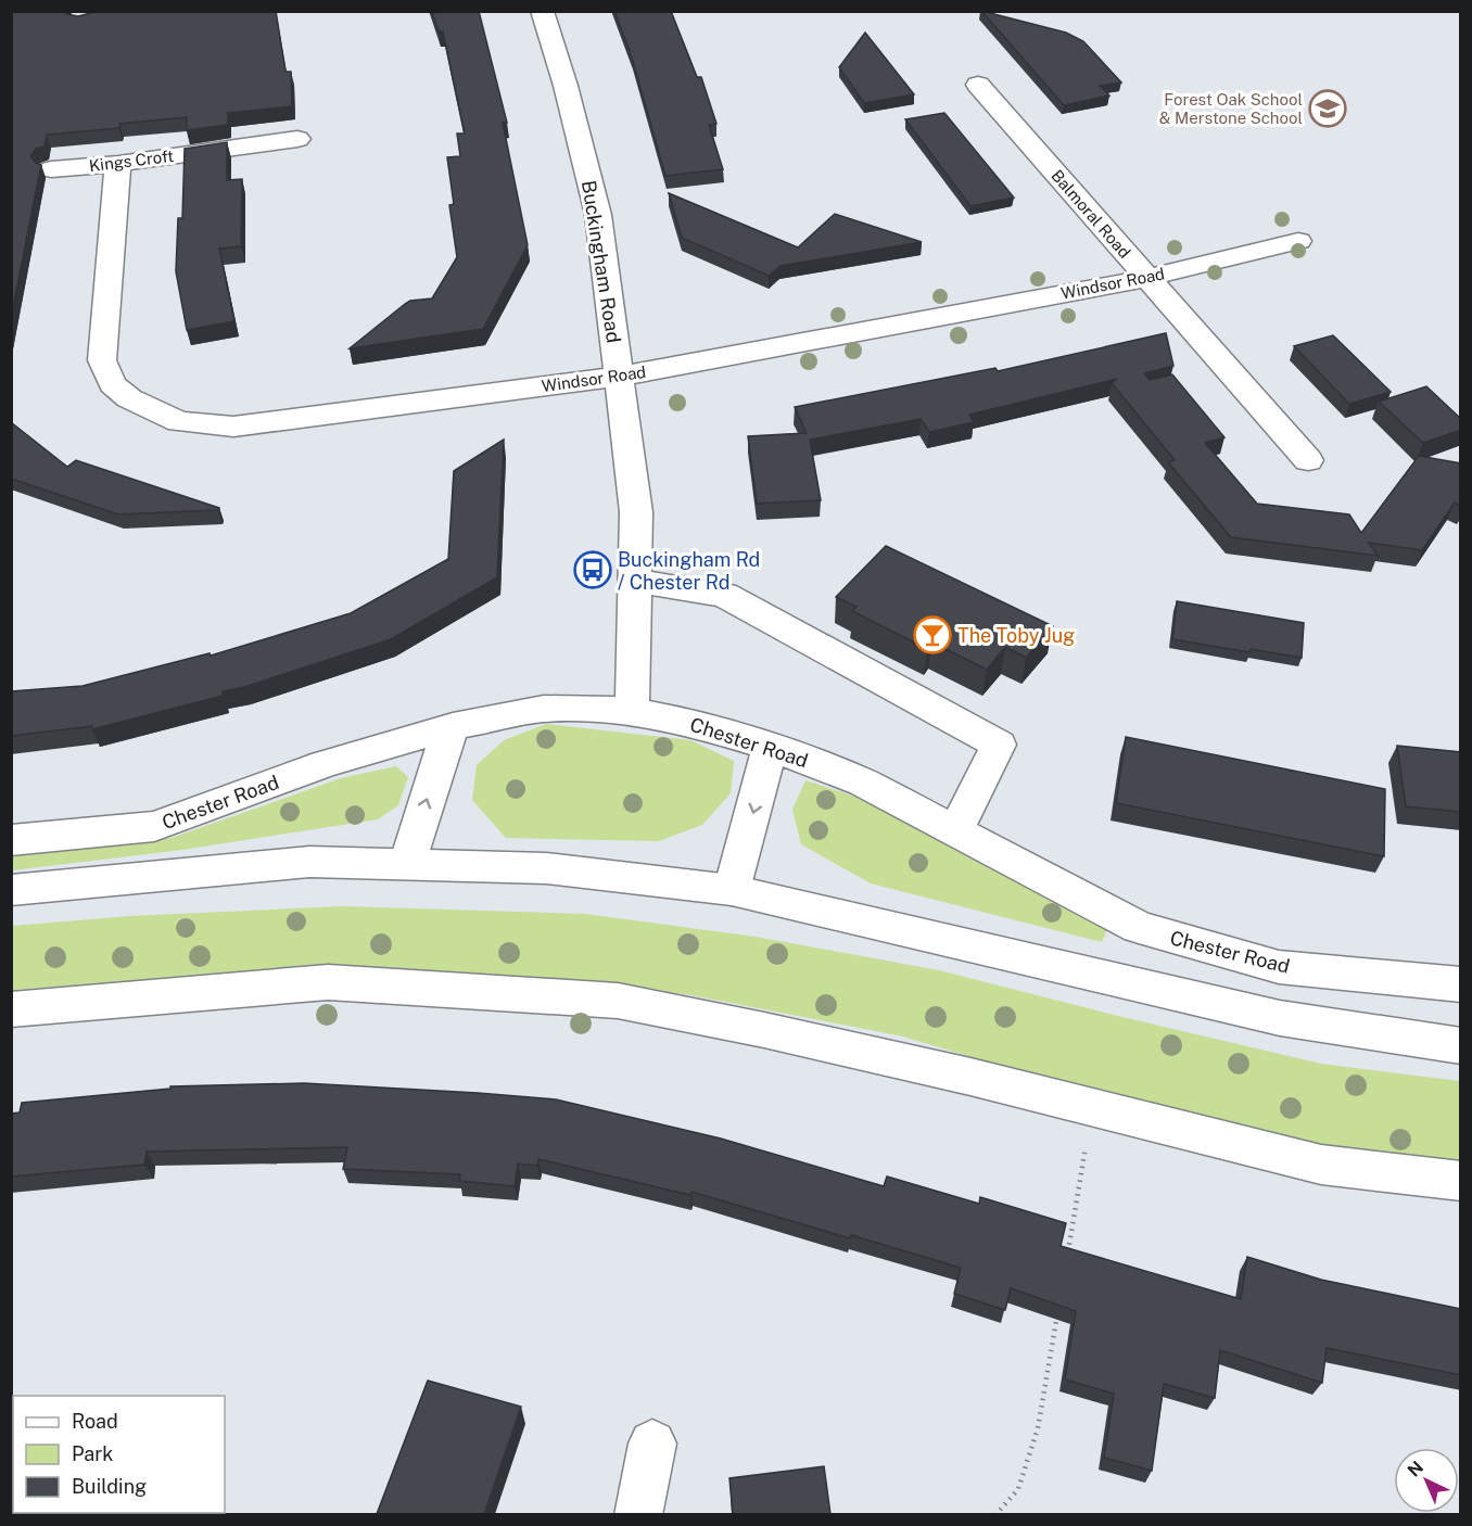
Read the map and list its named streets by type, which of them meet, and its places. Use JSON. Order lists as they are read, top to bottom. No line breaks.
{"streets":{"street":["Kings Croft","Balmoral Road","Buckingham Road","Windsor Road","Chester Road"]},"crossings":[["Kings Croft","Windsor Road"],["Balmoral Road","Windsor Road"],["Buckingham Road","Windsor Road"],["Buckingham Road","Chester Road"]],"places":{"school or university":["Forest Oak School & Merstone School"],"bus stop":["Buckingham Rd / Chester Rd"],"bar":["The Toby Jug"]},"legend":["Road","Park","Building"],"north":"top left"}
